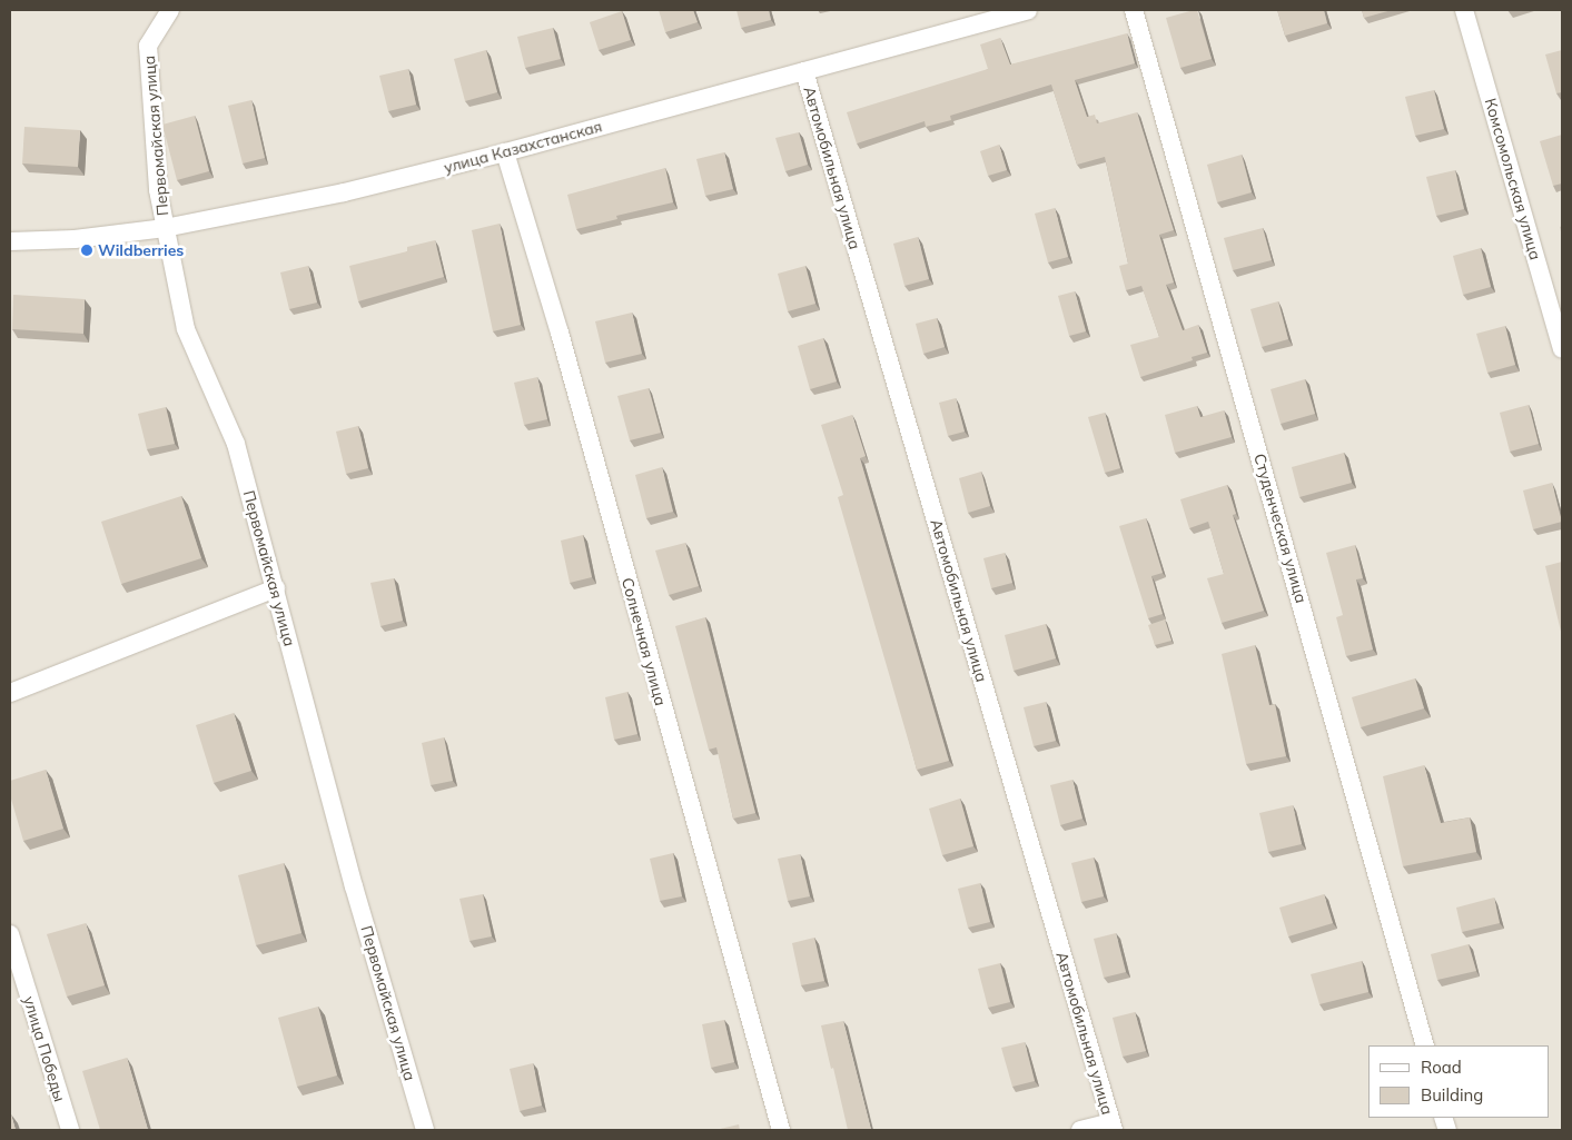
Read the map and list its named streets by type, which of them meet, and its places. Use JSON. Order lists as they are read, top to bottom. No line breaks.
{"streets":{"street":["Первомайская улица","улица Казахстанская","Автомобильная улица","Комсомольская улица","Студенческая улица","Солнечная улица","улица Победы"]},"crossings":[["Первомайская улица","улица Казахстанская"],["улица Казахстанская","Автомобильная улица"],["улица Казахстанская","Солнечная улица"]],"places":["Wildberries"],"legend":["Road","Building"]}
